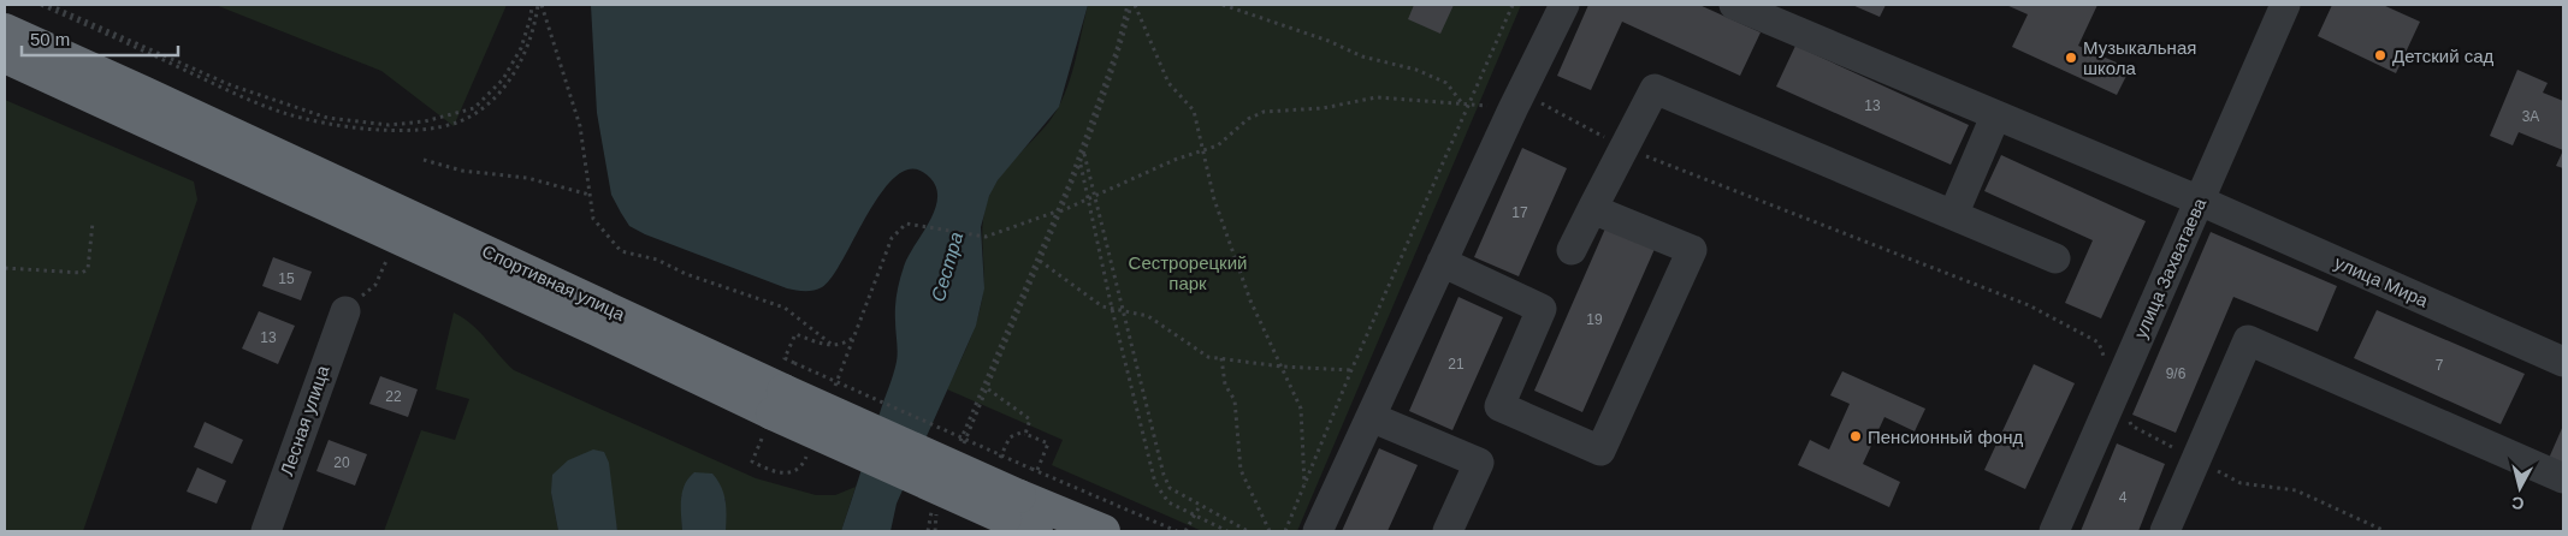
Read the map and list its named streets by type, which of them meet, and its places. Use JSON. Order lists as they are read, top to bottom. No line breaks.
{"streets":{"highway":["Спортивная улица"],"street":["улица Захватаева","улица Мира","Лесная улица"]},"crossings":[["улица Захватаева","улица Мира"]],"water":["Сестра"],"parks":["Сестрорецкий парк"],"places":["Детский сад","Музыкальная школа","Пенсионный фонд"],"house_numbers":["13","3А","17","15","19","13","21","7","9/6","22","20","4"],"scale_bar":"50 m","north":"bottom"}
